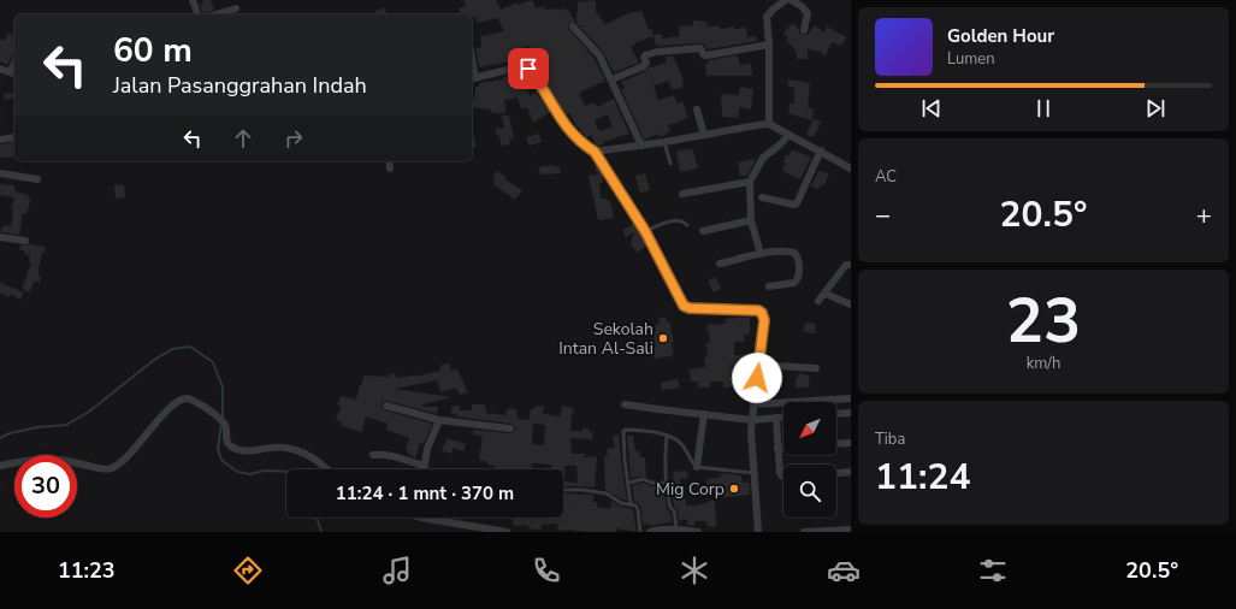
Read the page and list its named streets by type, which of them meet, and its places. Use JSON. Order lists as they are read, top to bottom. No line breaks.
{"places":["Sekolah Intan Al-Sali","Mig Corp"],"north":"bottom left","page":{"turn":["60 m","Jalan Pasanggrahan Indah"],"song":["Golden Hour","Lumen"],"tile":["AC",["23","km/h"],["Tiba","11:24"]],"heat":["−","20.5°","+"],"limit":"30","trip":"11:24 · 1 mnt · 370 m","tabs":["11:23","20.5°"]}}
